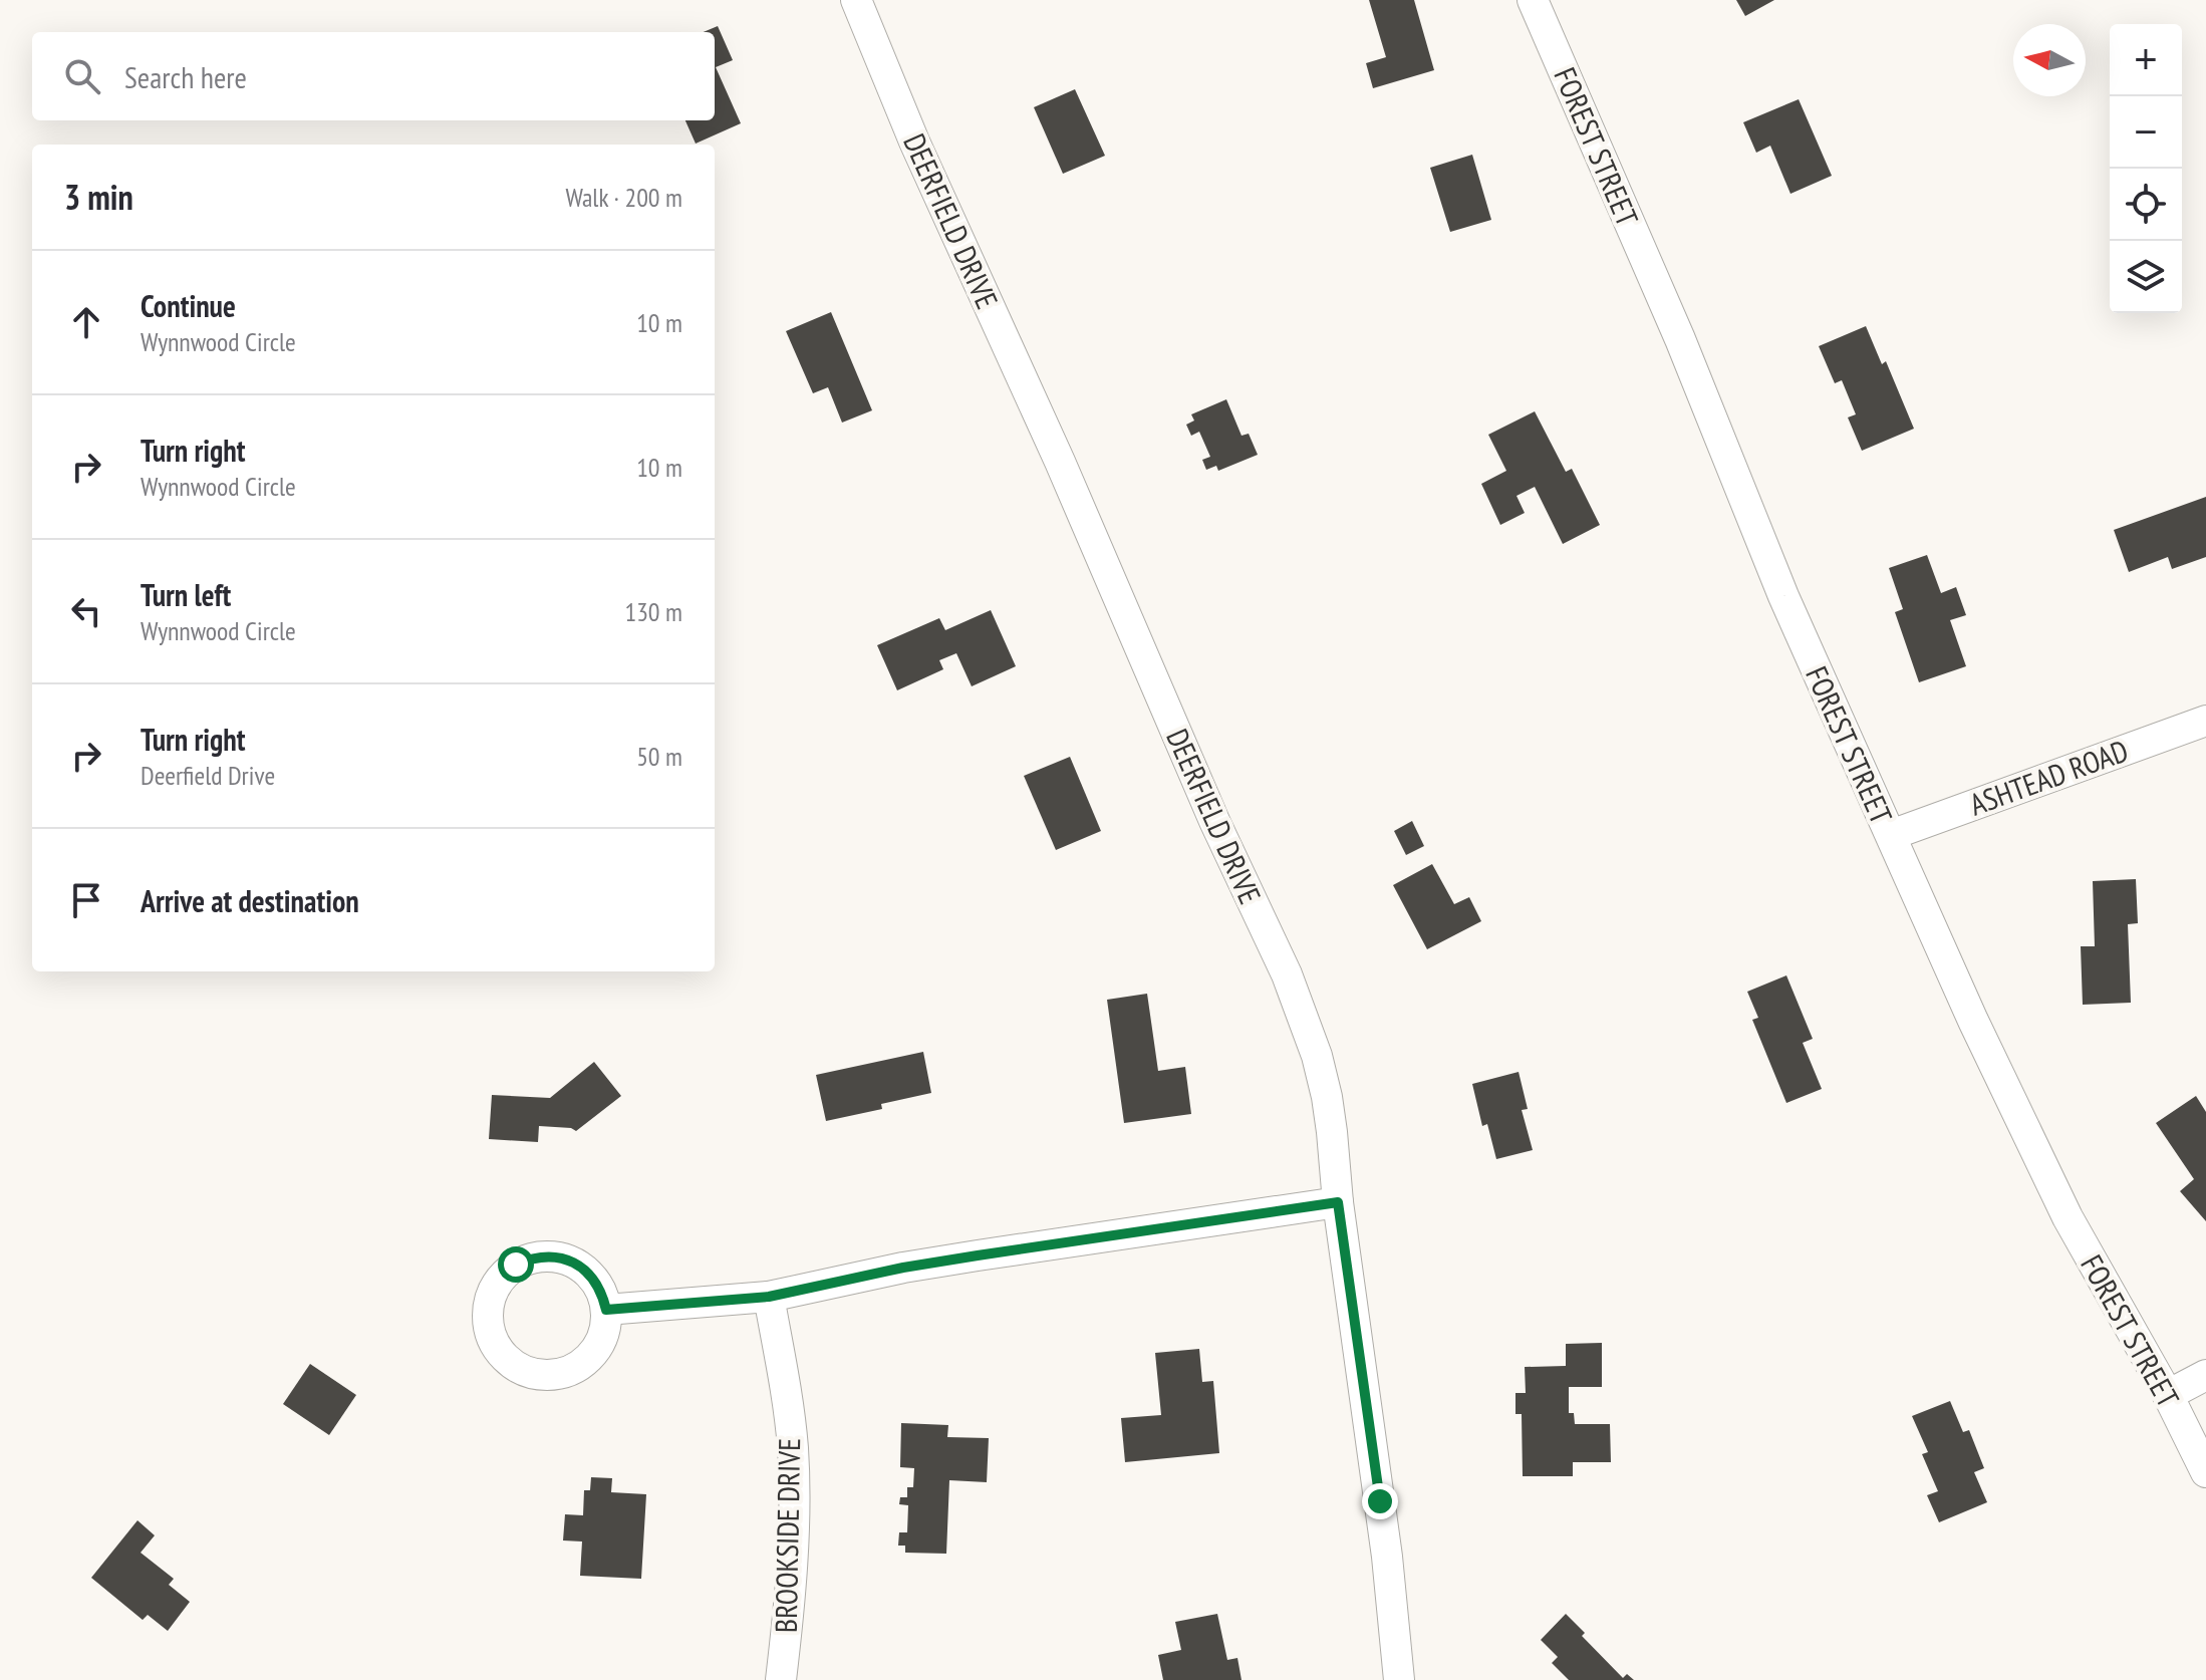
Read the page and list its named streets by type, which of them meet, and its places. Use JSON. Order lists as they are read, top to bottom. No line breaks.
{"streets":{"street":["FOREST STREET","DEERFIELD DRIVE","ASHTEAD ROAD","BROOKSIDE DRIVE"]},"crossings":[["FOREST STREET","ASHTEAD ROAD"]],"north":"left","page":{"map_buttons":["+","−"],"search":"Search here","heading":["3 min","Walk · 200 m"],"list":[["Continue","Wynnwood Circle","10 m"],["Turn right","Wynnwood Circle","10 m"],["Turn left","Wynnwood Circle","130 m"],["Turn right","Deerfield Drive","50 m"],"Arrive at destination"]}}
